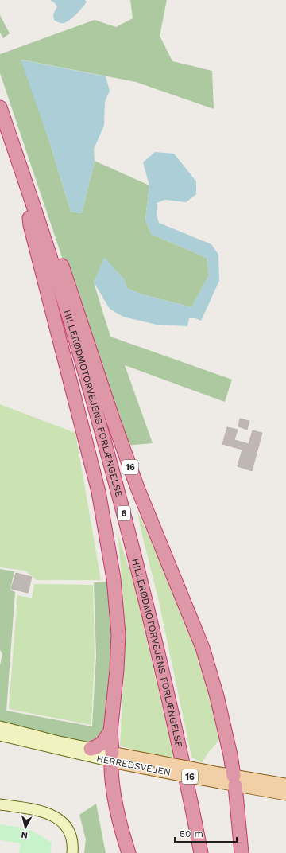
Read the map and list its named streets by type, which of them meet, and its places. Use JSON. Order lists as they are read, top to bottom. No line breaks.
{"streets":{"highway":["HILLERØDMOTORVEJENS FORLÆNGELSE","16","6"],"main road":["HERREDSVEJEN"]},"crossings":[["HILLERØDMOTORVEJENS FORLÆNGELSE","16"],["16","HERREDSVEJEN"]],"scale_bar":"50 m","north":"bottom"}
